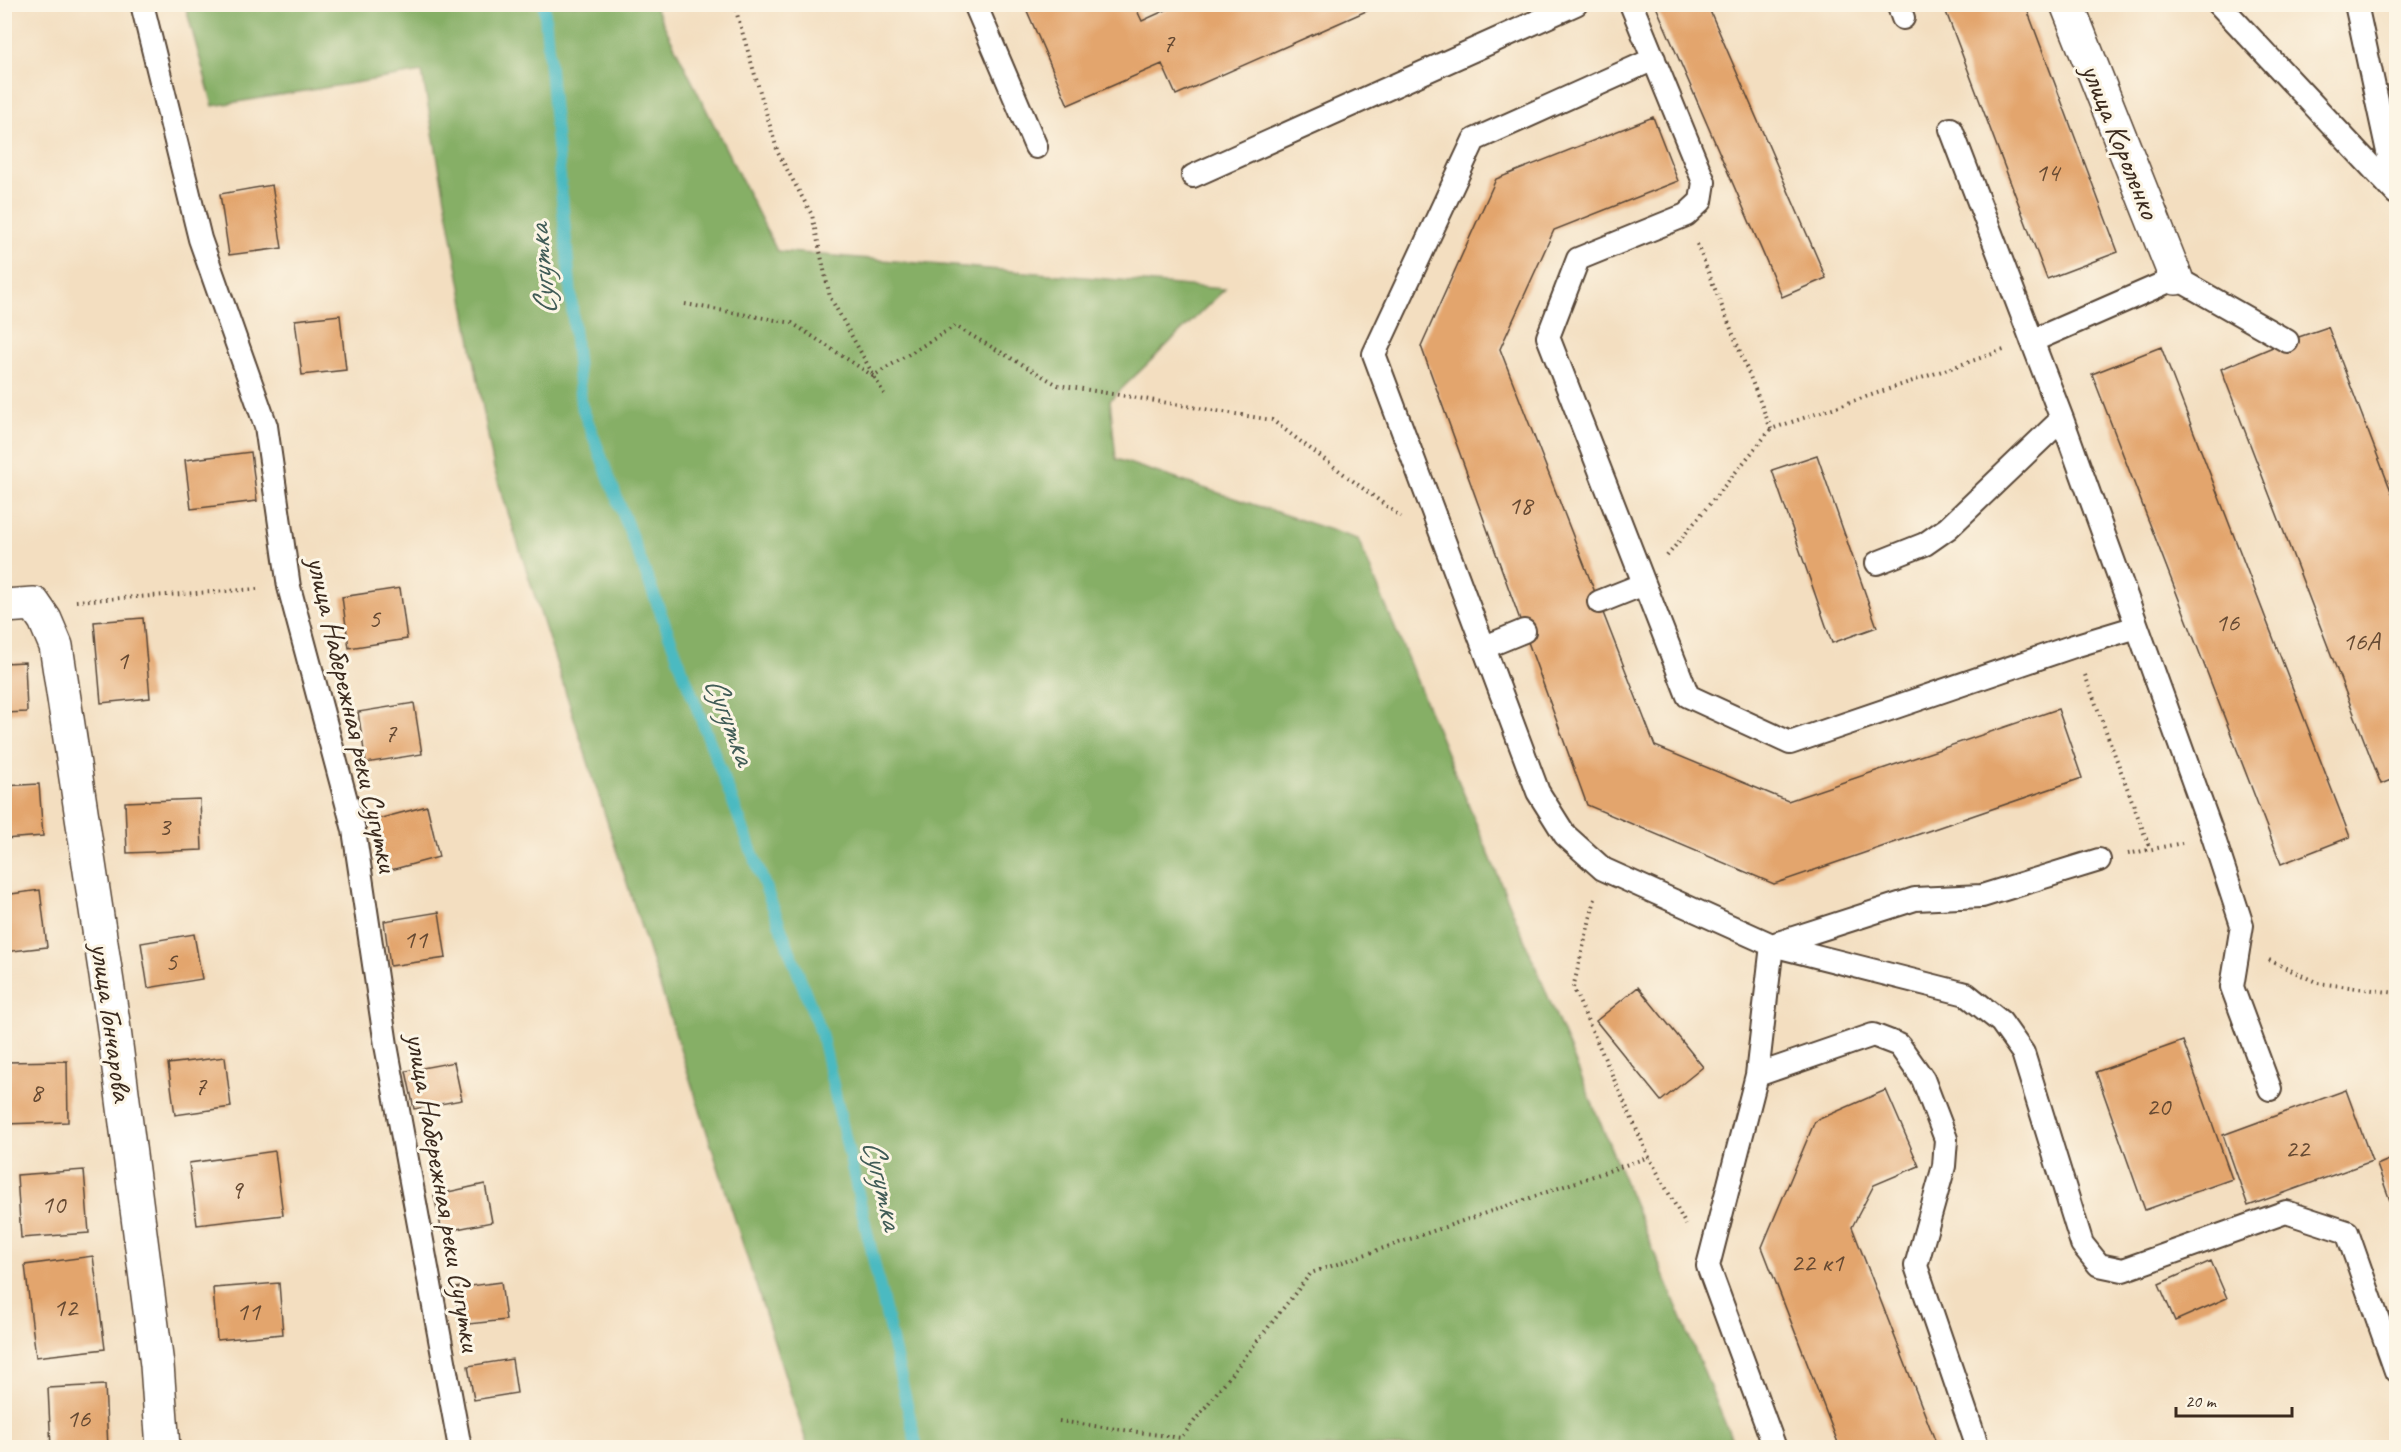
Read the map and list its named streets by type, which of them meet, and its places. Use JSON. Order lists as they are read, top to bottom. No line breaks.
{"streets":{"street":["улица Короленко","улица Гончарова"],"lane":["улица Набережная реки Сугутки"]},"water":["Сугутка"],"house_numbers":["7","14","18","5","16","16А","1","7","3","11","5","7","8","20","22","9","10","22 к1","12","11","16"],"scale_bar":"20 m"}
